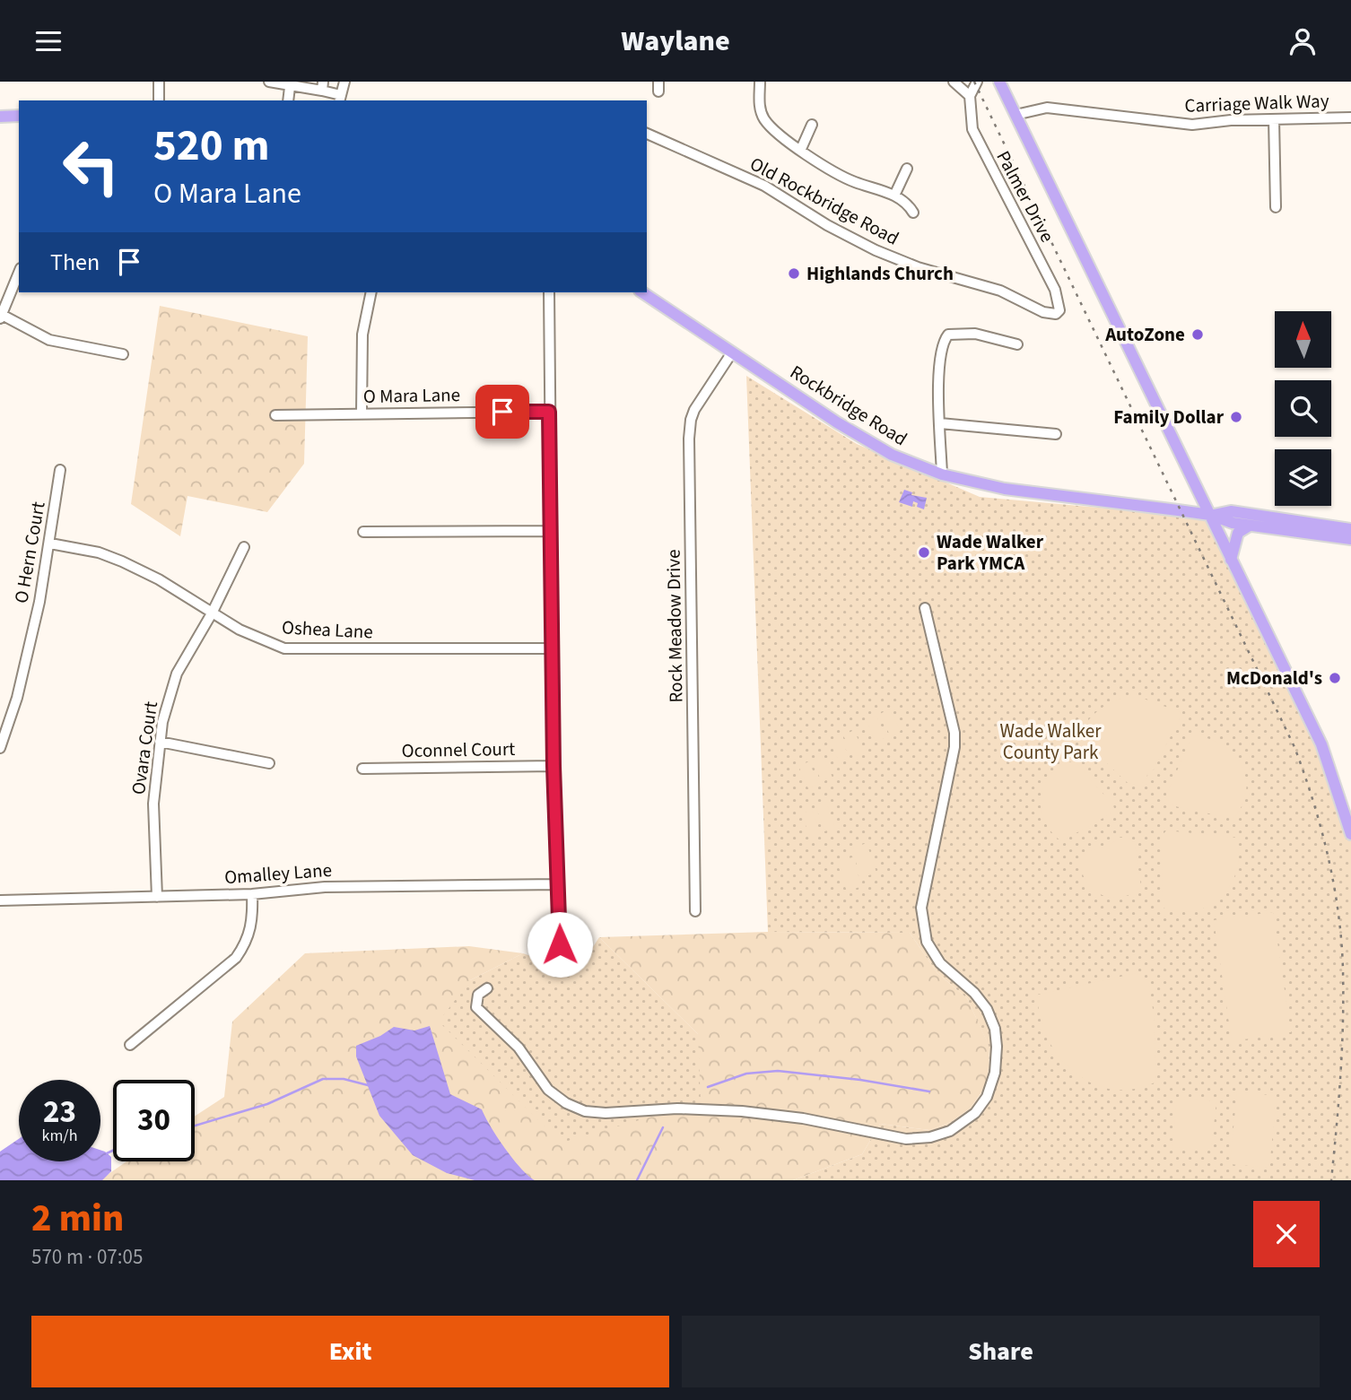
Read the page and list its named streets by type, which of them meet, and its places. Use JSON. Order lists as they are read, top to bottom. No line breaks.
{"streets":{"main road":["Rockbridge Road"],"street":["Carriage Walk Way","Palmer Drive","Old Rockbridge Road","O Mara Lane","O Hern Court","Rock Meadow Drive","Oshea Lane","Ovara Court","Oconnel Court","Omalley Lane"]},"crossings":[["Palmer Drive","Old Rockbridge Road"],["Rockbridge Road","Rock Meadow Drive"],["O Hern Court","Oshea Lane"],["Oshea Lane","Ovara Court"],["Ovara Court","Omalley Lane"]],"parks":["Wade Walker County Park"],"places":["Highlands Church","AutoZone","Family Dollar","Wade Walker Park YMCA","McDonald's"],"north":"top","page":{"header":"Waylane","turn":["520 m","O Mara Lane"],"then":"Then","speed":"23 km/h","limit":"30","heading":["2 min","570 m · 07:05"],"buttons":["Exit","Share"]}}
